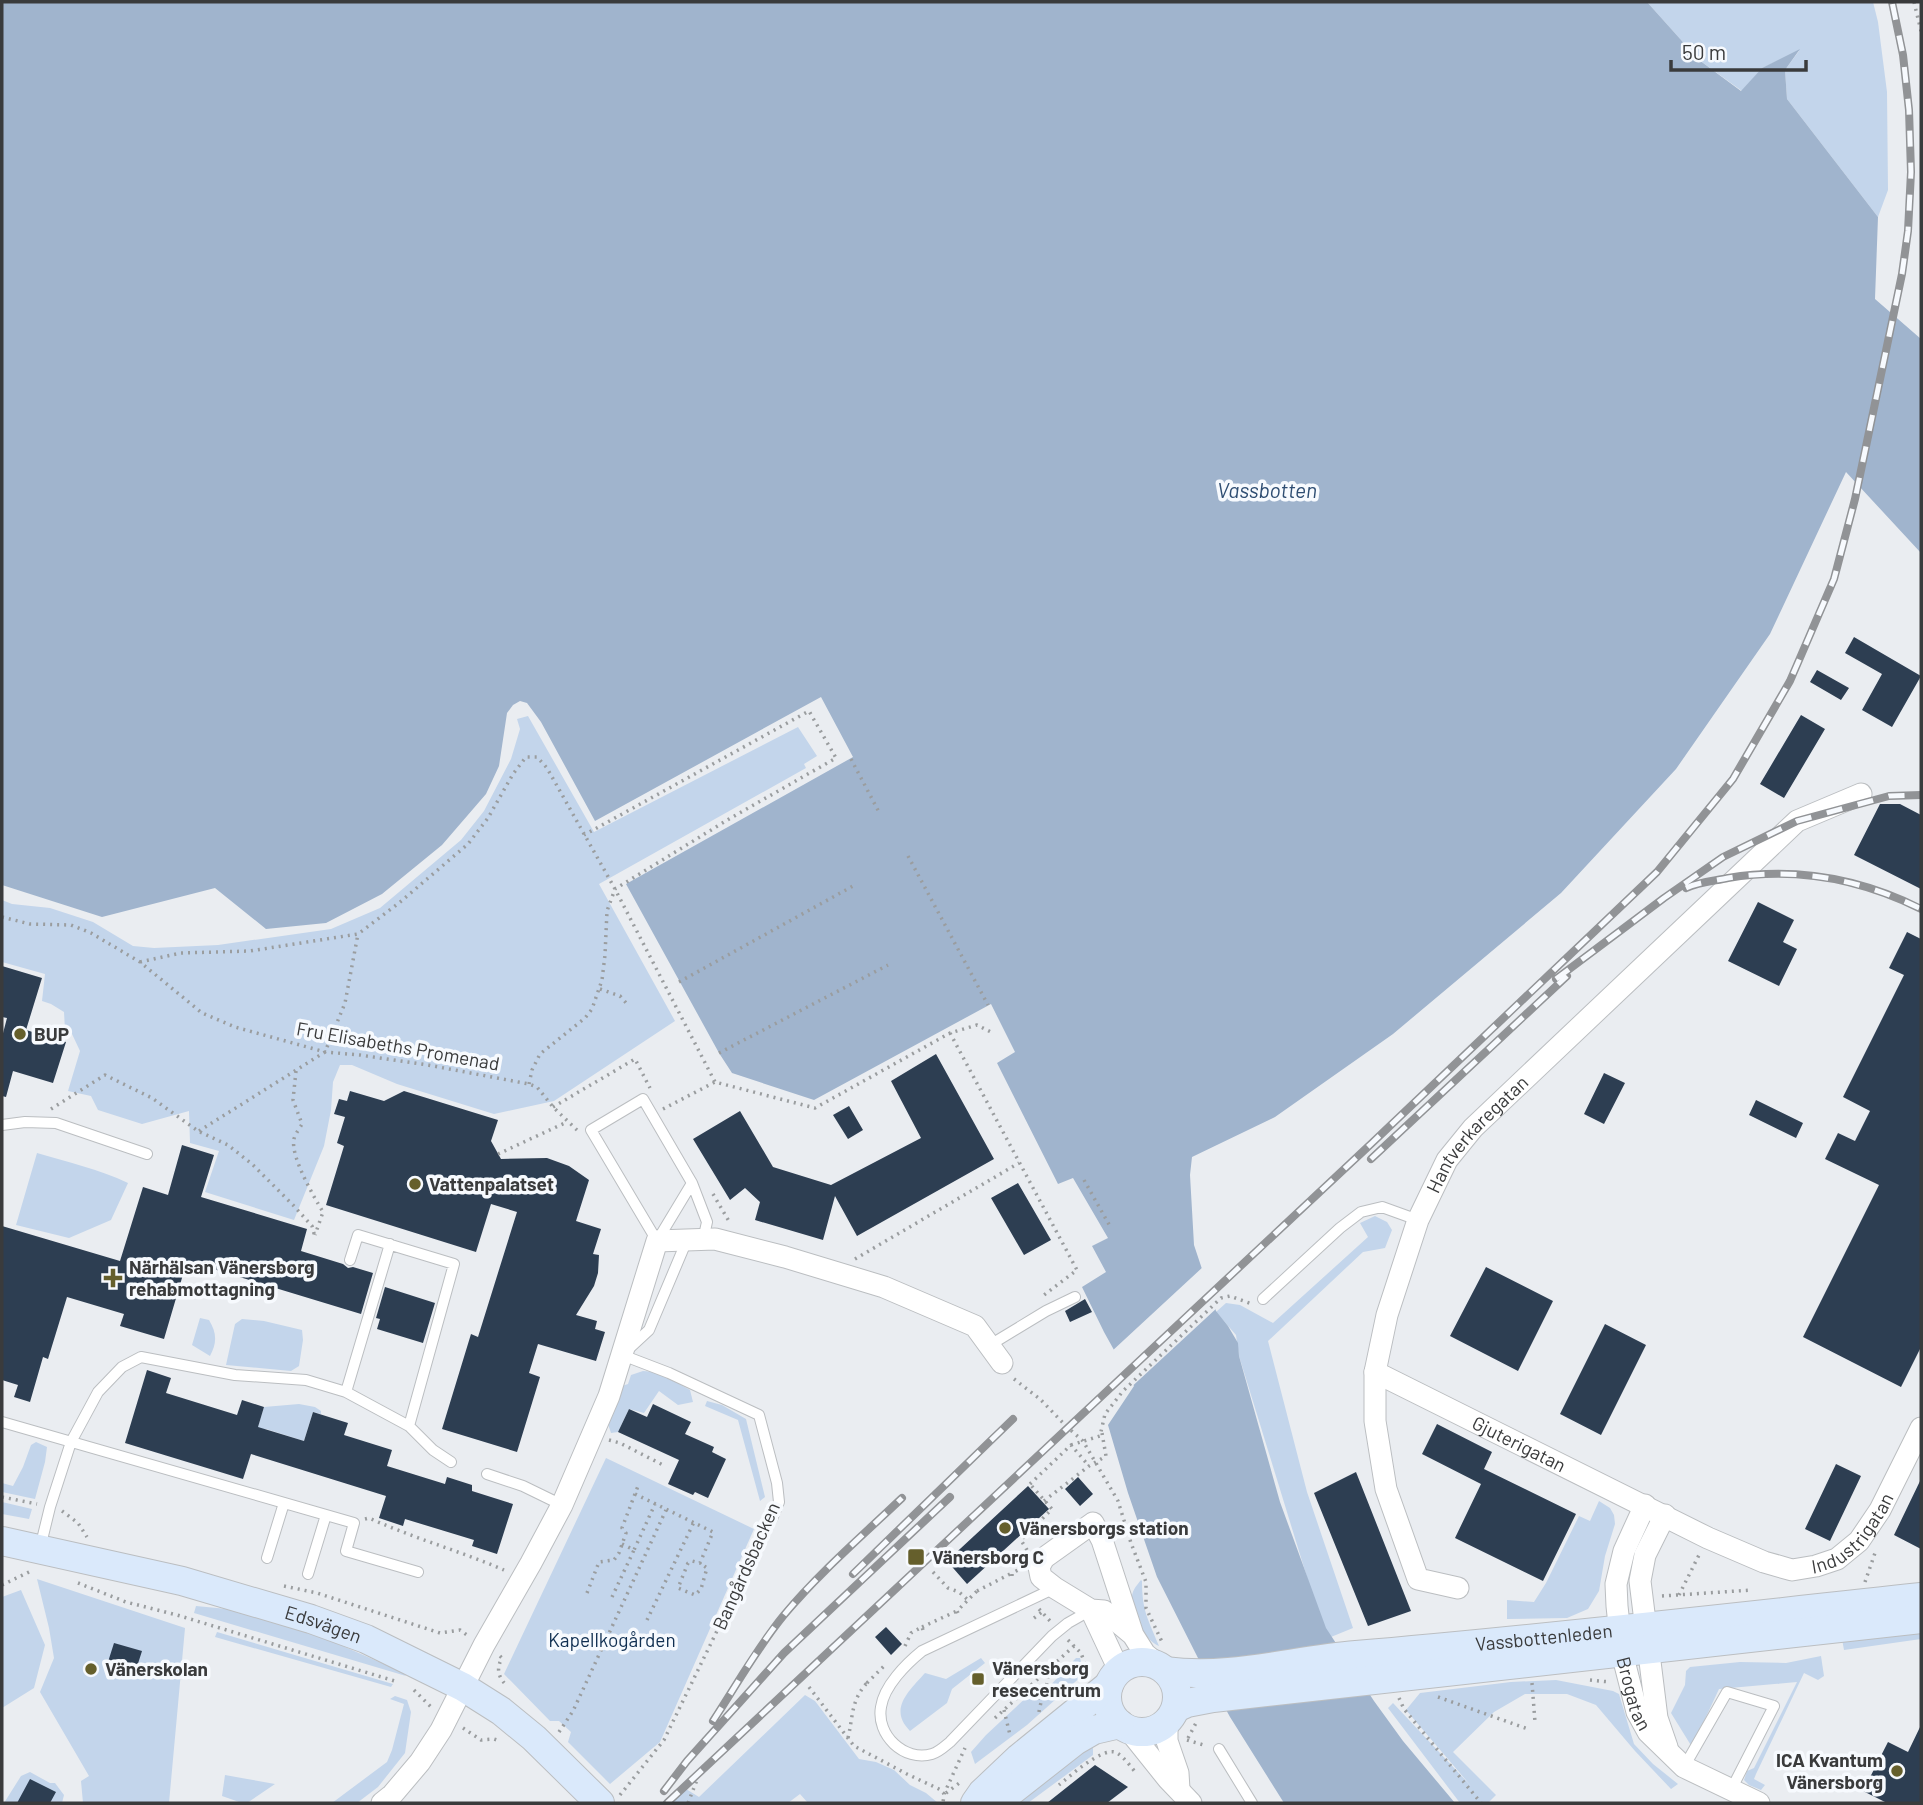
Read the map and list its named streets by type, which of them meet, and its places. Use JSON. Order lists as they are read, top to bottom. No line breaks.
{"streets":{"main road":["Edsvägen","Vassbottenleden"],"street":["Hantverkaregatan","Gjuterigatan","Industrigatan","Brogatan"],"lane":["Bangårdsbacken"],"path":["Fru Elisabeths Promenad"]},"crossings":[["Hantverkaregatan","Gjuterigatan"],["Gjuterigatan","Industrigatan"],["Gjuterigatan","Brogatan"],["Industrigatan","Brogatan"],["Bangårdsbacken","Edsvägen"],["Vassbottenleden","Brogatan"]],"water":["Vassbotten"],"parks":["Kapellkogården"],"places":{"other":["BUP","Vattenpalatset","Vänersborgs station","Vänerskolan","ICA Kvantum Vänersborg"],"health":["Närhälsan Vänersborg rehabmottagning"],"transit":["Vänersborg C","Vänersborg resecentrum"]},"scale_bar":"50 m"}
